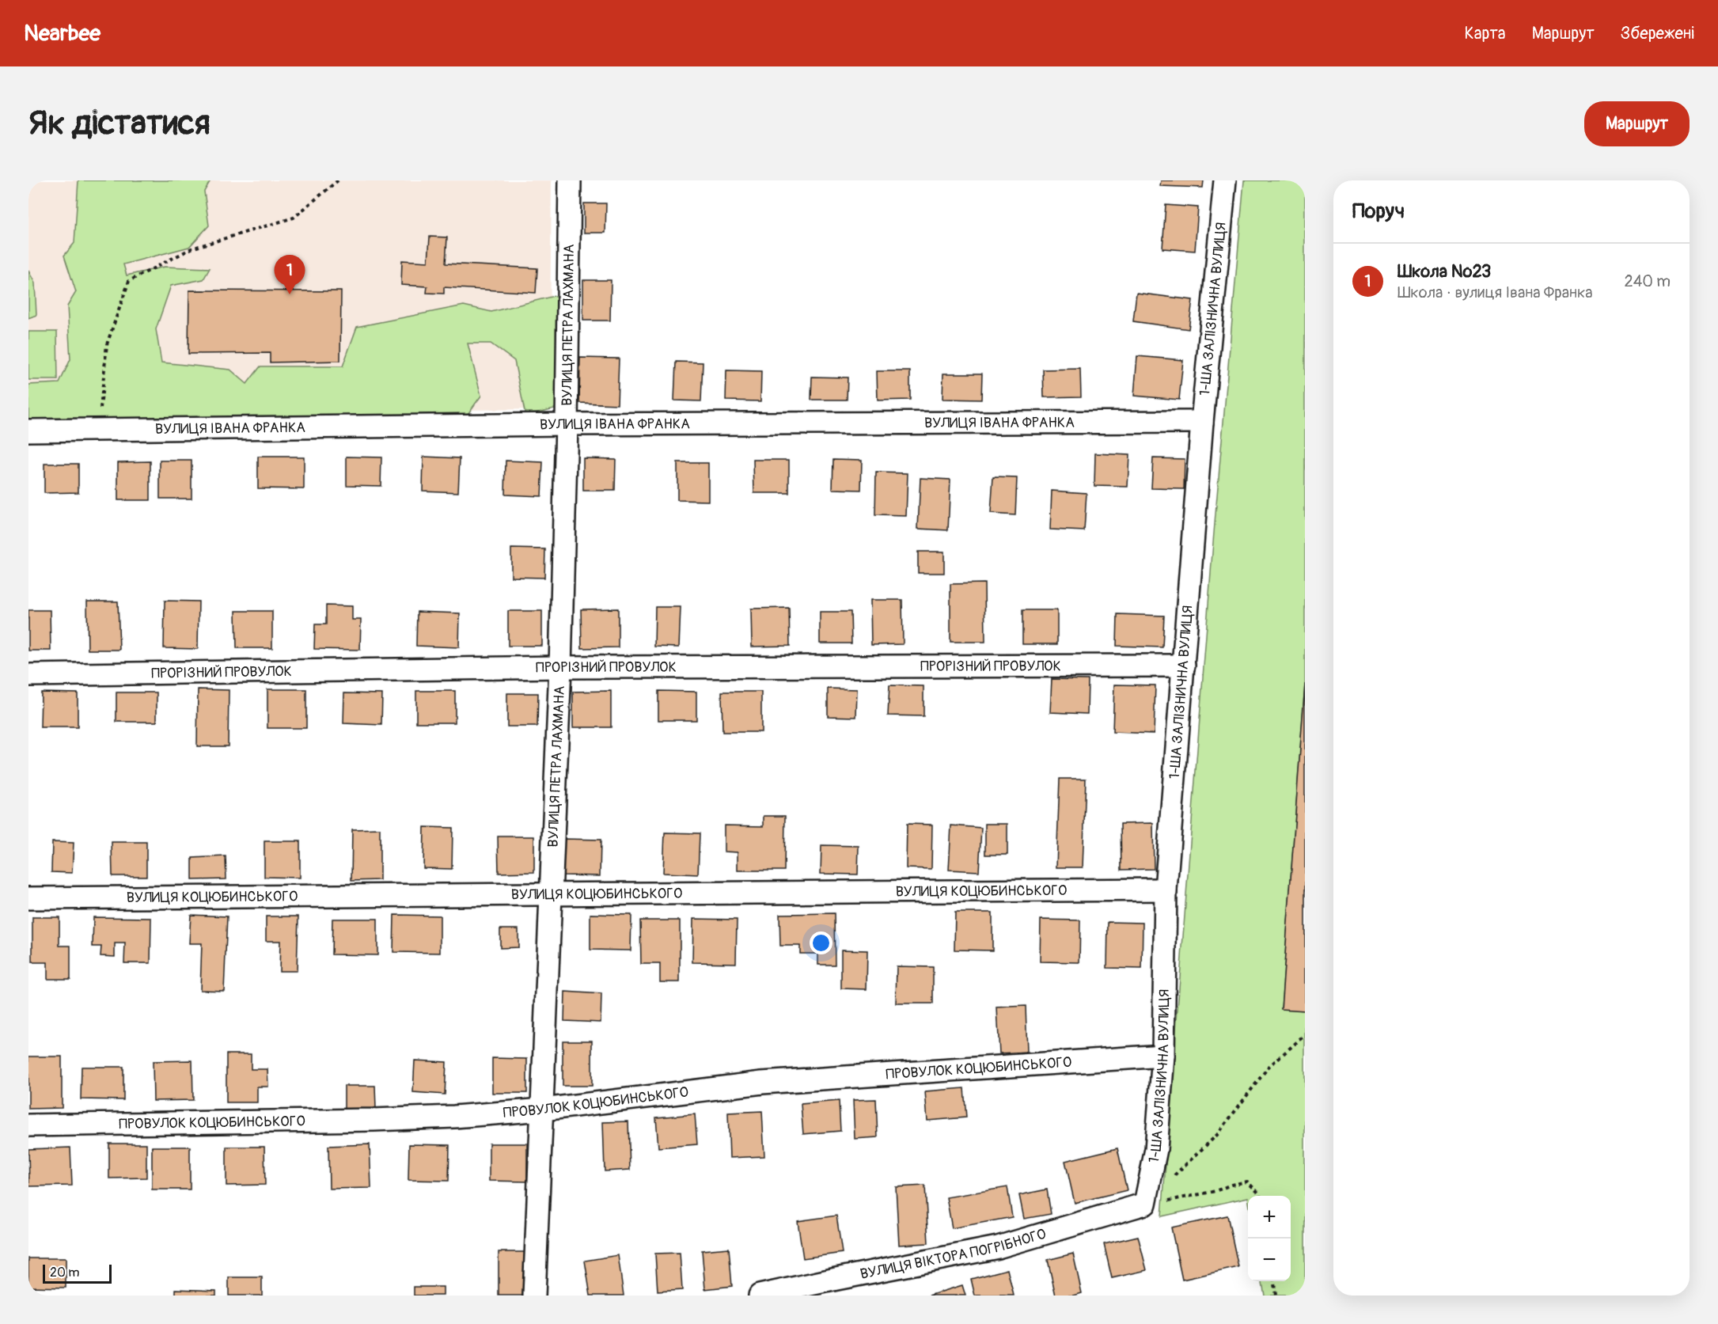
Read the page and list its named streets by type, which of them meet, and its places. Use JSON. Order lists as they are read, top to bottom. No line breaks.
{"streets":{"street":["1-ША ЗАЛІЗНИЧНА ВУЛИЦЯ","ВУЛИЦЯ ПЕТРА ЛАХМАНА","ВУЛИЦЯ ІВАНА ФРАНКА","ПРОРІЗНИЙ ПРОВУЛОК","ВУЛИЦЯ КОЦЮБИНСЬКОГО","ПРОВУЛОК КОЦЮБИНСЬКОГО","ВУЛИЦЯ ВІКТОРА ПОГРІБНОГО"]},"crossings":[["1-ША ЗАЛІЗНИЧНА ВУЛИЦЯ","ВУЛИЦЯ ІВАНА ФРАНКА"],["1-ША ЗАЛІЗНИЧНА ВУЛИЦЯ","ПРОРІЗНИЙ ПРОВУЛОК"],["1-ША ЗАЛІЗНИЧНА ВУЛИЦЯ","ВУЛИЦЯ КОЦЮБИНСЬКОГО"],["1-ША ЗАЛІЗНИЧНА ВУЛИЦЯ","ПРОВУЛОК КОЦЮБИНСЬКОГО"],["1-ША ЗАЛІЗНИЧНА ВУЛИЦЯ","ВУЛИЦЯ ВІКТОРА ПОГРІБНОГО"],["ВУЛИЦЯ ПЕТРА ЛАХМАНА","ВУЛИЦЯ ІВАНА ФРАНКА"],["ВУЛИЦЯ ПЕТРА ЛАХМАНА","ПРОРІЗНИЙ ПРОВУЛОК"],["ВУЛИЦЯ ПЕТРА ЛАХМАНА","ВУЛИЦЯ КОЦЮБИНСЬКОГО"],["ВУЛИЦЯ ПЕТРА ЛАХМАНА","ПРОВУЛОК КОЦЮБИНСЬКОГО"]],"scale_bar":"20 m","page":{"header":"Nearbee","nav":["Карта","Маршрут","Збережені"],"buttons":"Маршрут","title":"Як дістатися","heading":"Поруч","list":[{"mark":"1","name":"Школа №23","note":"Школа · вулиця Івана Франка","value":"240 m"}],"pins":"1","map_buttons":["+","−"],"scale":"20 m"}}
